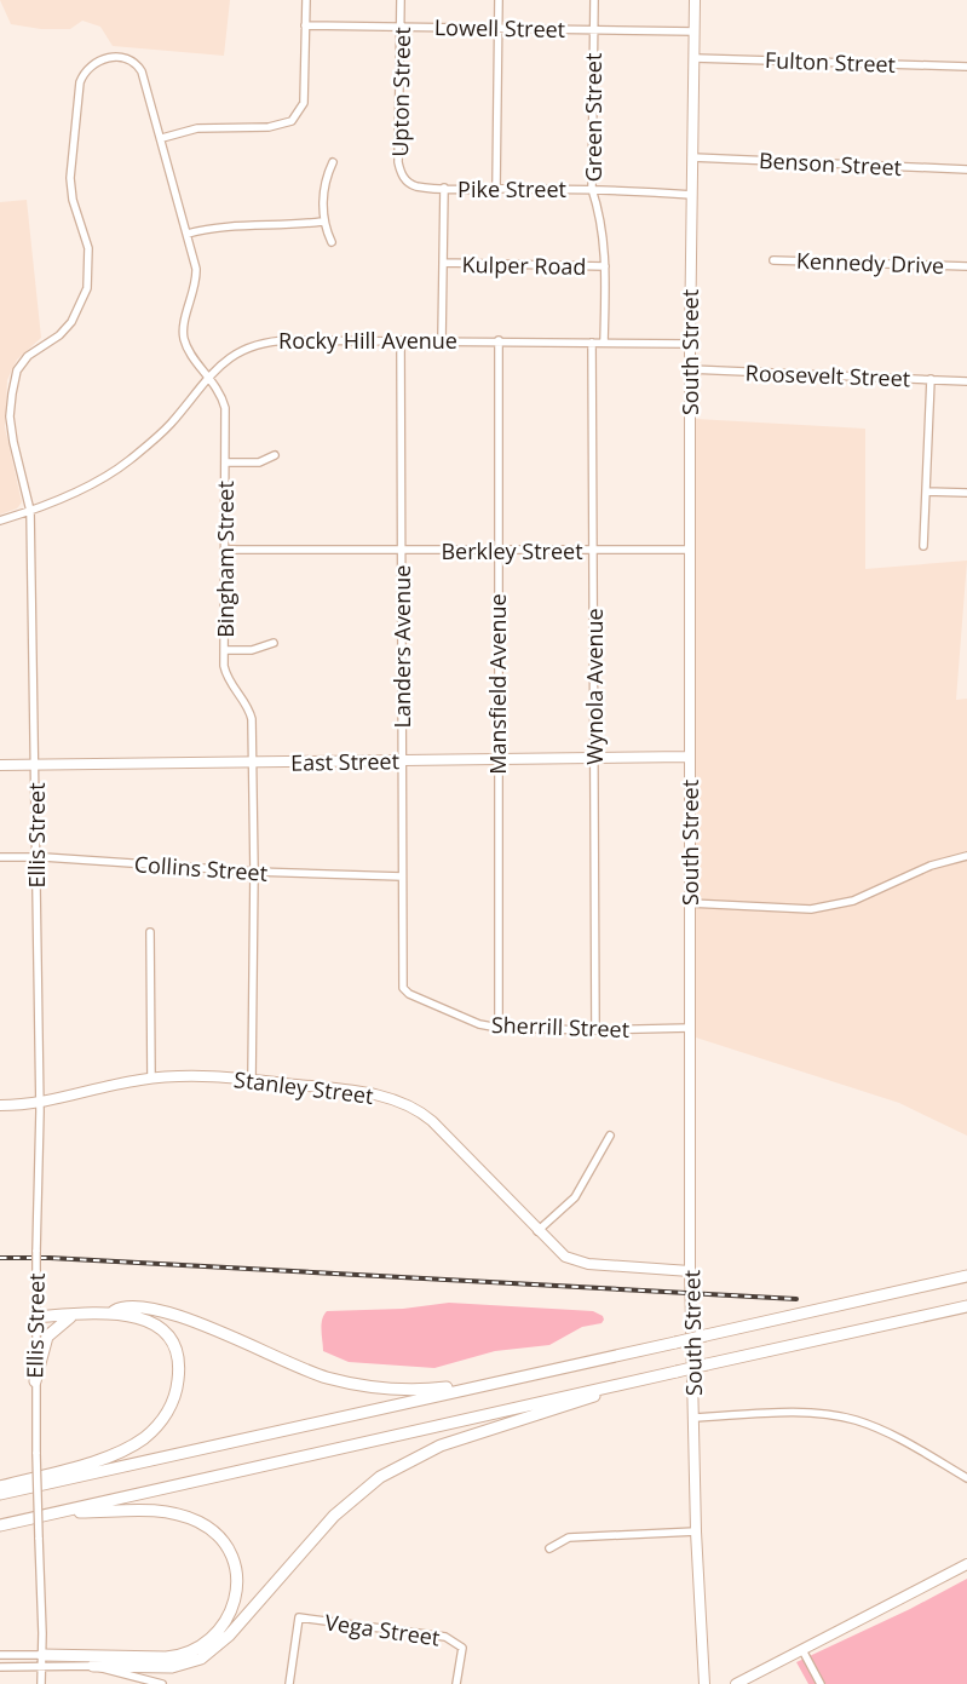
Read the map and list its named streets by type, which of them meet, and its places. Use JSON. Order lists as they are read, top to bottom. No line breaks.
{"streets":{"main road":["South Street","East Street","Stanley Street"],"street":["Lowell Street","Fulton Street","Upton Street","Green Street","Benson Street","Pike Street","Kennedy Drive","Kulper Road","Rocky Hill Avenue","Roosevelt Street","Berkley Street","Bingham Street","Landers Avenue","Mansfield Avenue","Wynola Avenue","Ellis Street","Collins Street","Sherrill Street","Vega Street"]},"crossings":[["Lowell Street","Upton Street"],["Lowell Street","Green Street"],["Lowell Street","South Street"],["Fulton Street","South Street"],["Upton Street","Pike Street"],["Green Street","Pike Street"],["Green Street","Kulper Road"],["Green Street","Rocky Hill Avenue"],["Benson Street","South Street"],["Pike Street","South Street"],["Rocky Hill Avenue","South Street"],["Rocky Hill Avenue","Bingham Street"],["Rocky Hill Avenue","Landers Avenue"],["Rocky Hill Avenue","Mansfield Avenue"],["Rocky Hill Avenue","Wynola Avenue"],["Rocky Hill Avenue","Ellis Street"],["South Street","Roosevelt Street"],["South Street","Berkley Street"],["South Street","East Street"],["South Street","Sherrill Street"],["South Street","Stanley Street"],["Berkley Street","Bingham Street"],["Berkley Street","Landers Avenue"],["Berkley Street","Mansfield Avenue"],["Berkley Street","Wynola Avenue"],["Bingham Street","East Street"],["Bingham Street","Ellis Street"],["Bingham Street","Collins Street"],["Bingham Street","Stanley Street"],["Landers Avenue","East Street"],["Landers Avenue","Collins Street"],["Landers Avenue","Sherrill Street"],["Mansfield Avenue","East Street"],["Mansfield Avenue","Sherrill Street"],["Wynola Avenue","East Street"],["Wynola Avenue","Sherrill Street"],["East Street","Ellis Street"],["Ellis Street","Collins Street"],["Ellis Street","Stanley Street"]]}
